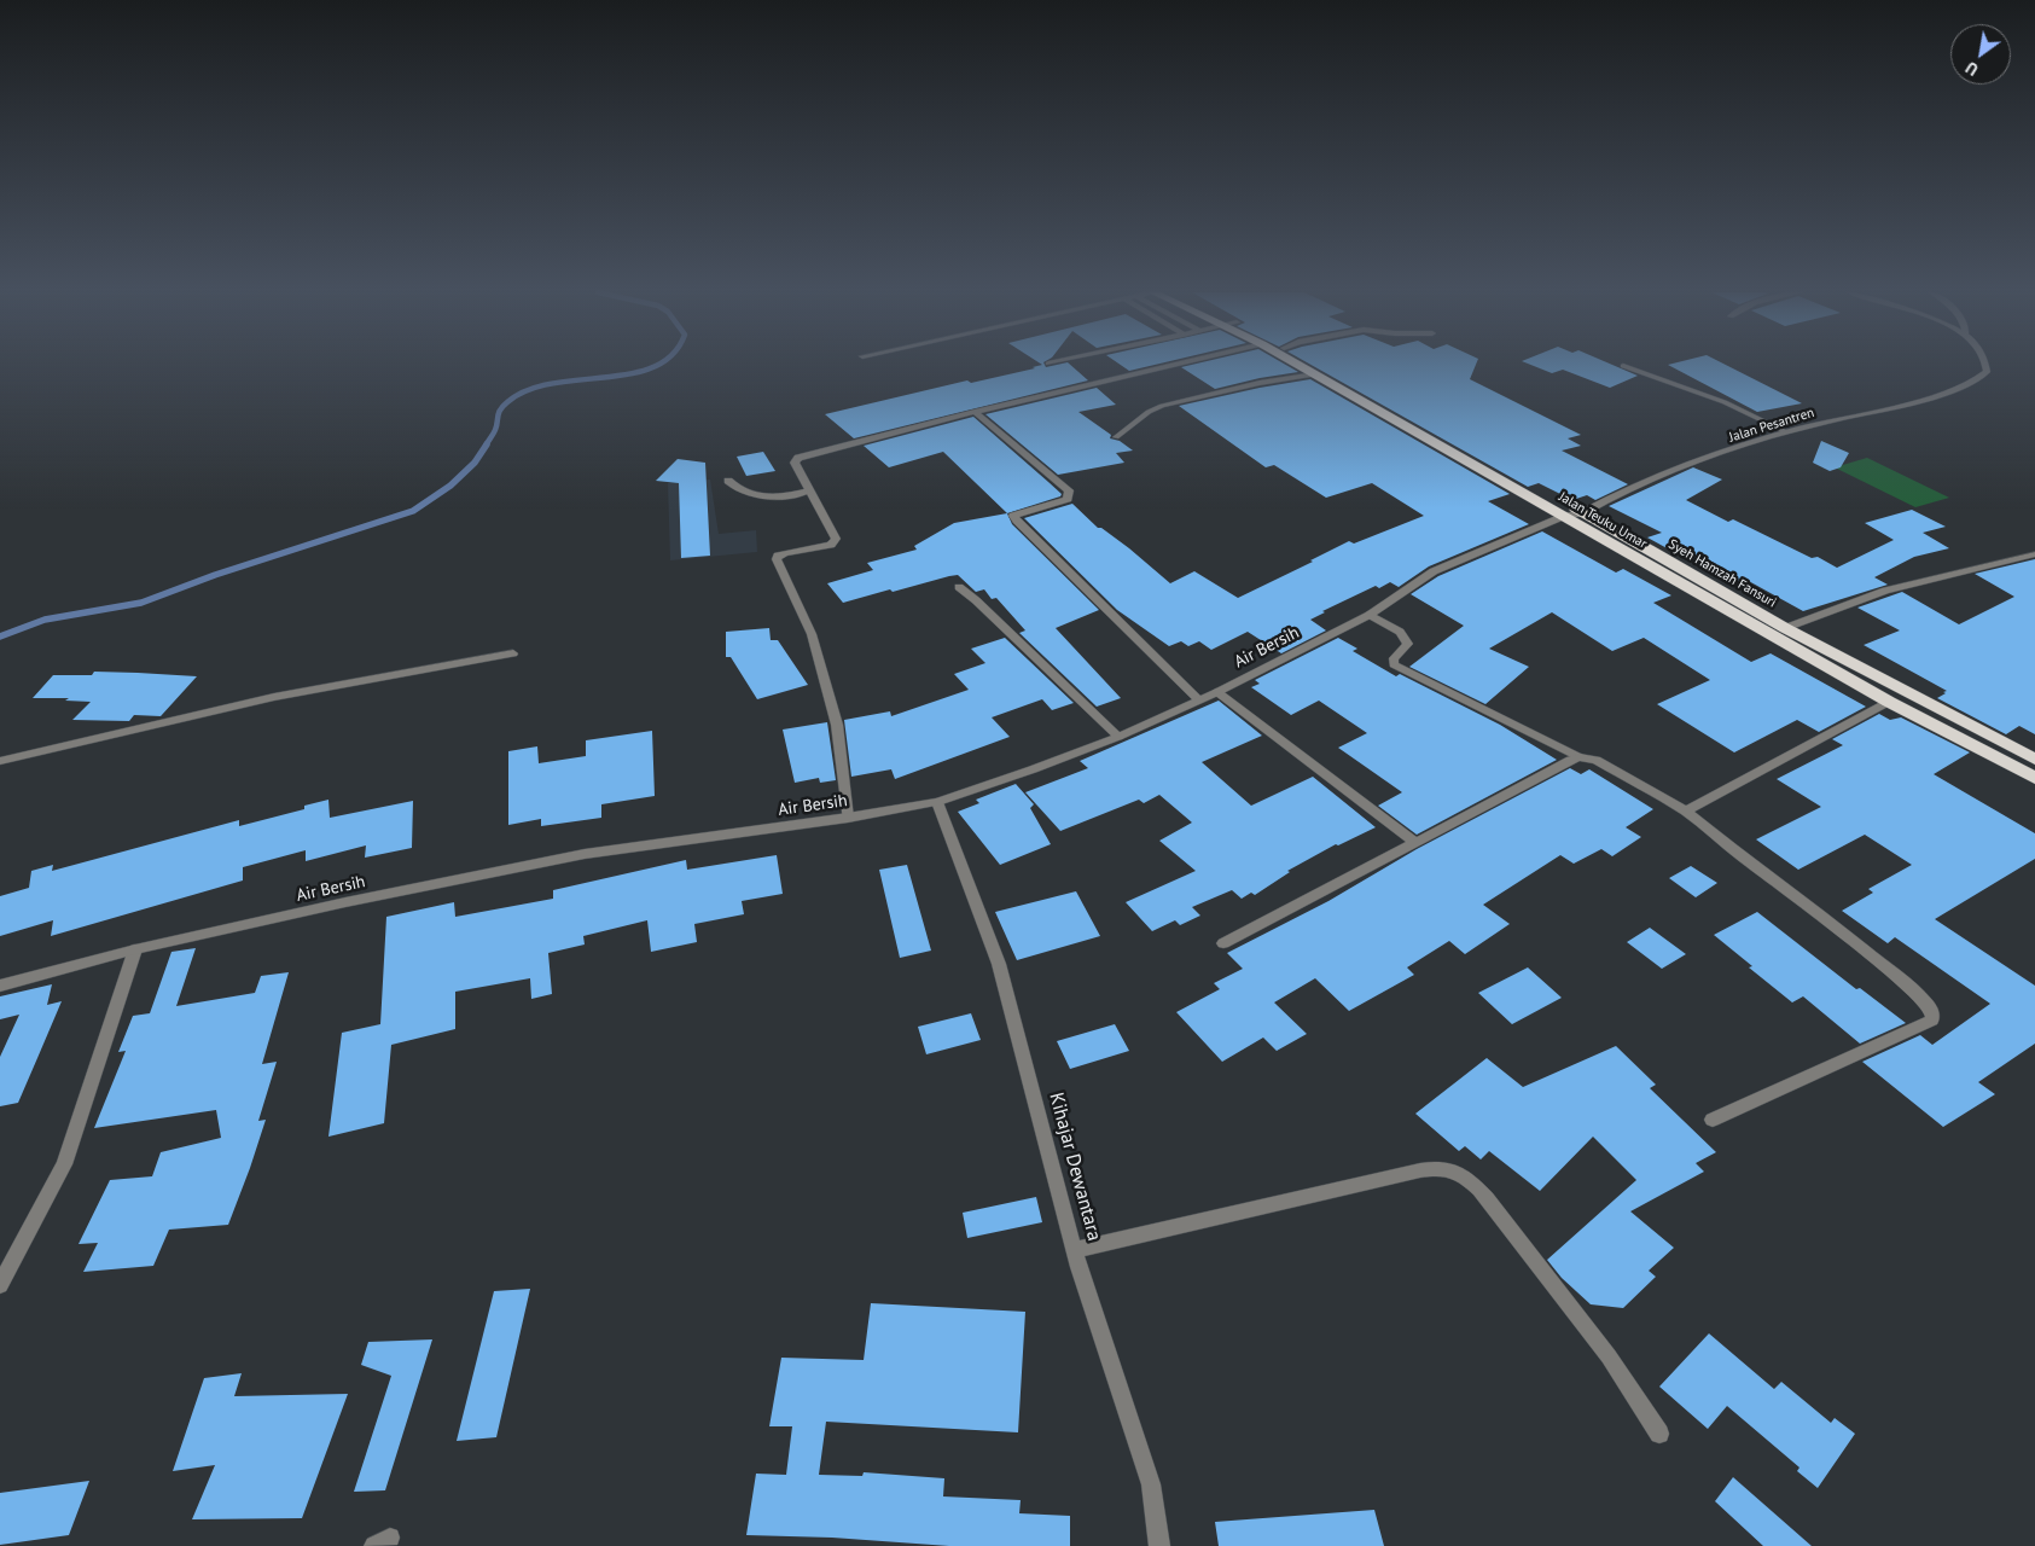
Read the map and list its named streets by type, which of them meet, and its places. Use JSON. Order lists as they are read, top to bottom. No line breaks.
{"streets":{"highway":["Jalan Teuku Umar","Syeh Hamzah Fansuri"],"street":["Jalan Pesantren","Air Bersih","Kihajar Dewantara"]},"crossings":[["Jalan Pesantren","Syeh Hamzah Fansuri"],["Jalan Pesantren","Air Bersih"],["Jalan Teuku Umar","Air Bersih"],["Syeh Hamzah Fansuri","Air Bersih"],["Air Bersih","Kihajar Dewantara"]],"north":"bottom left"}
